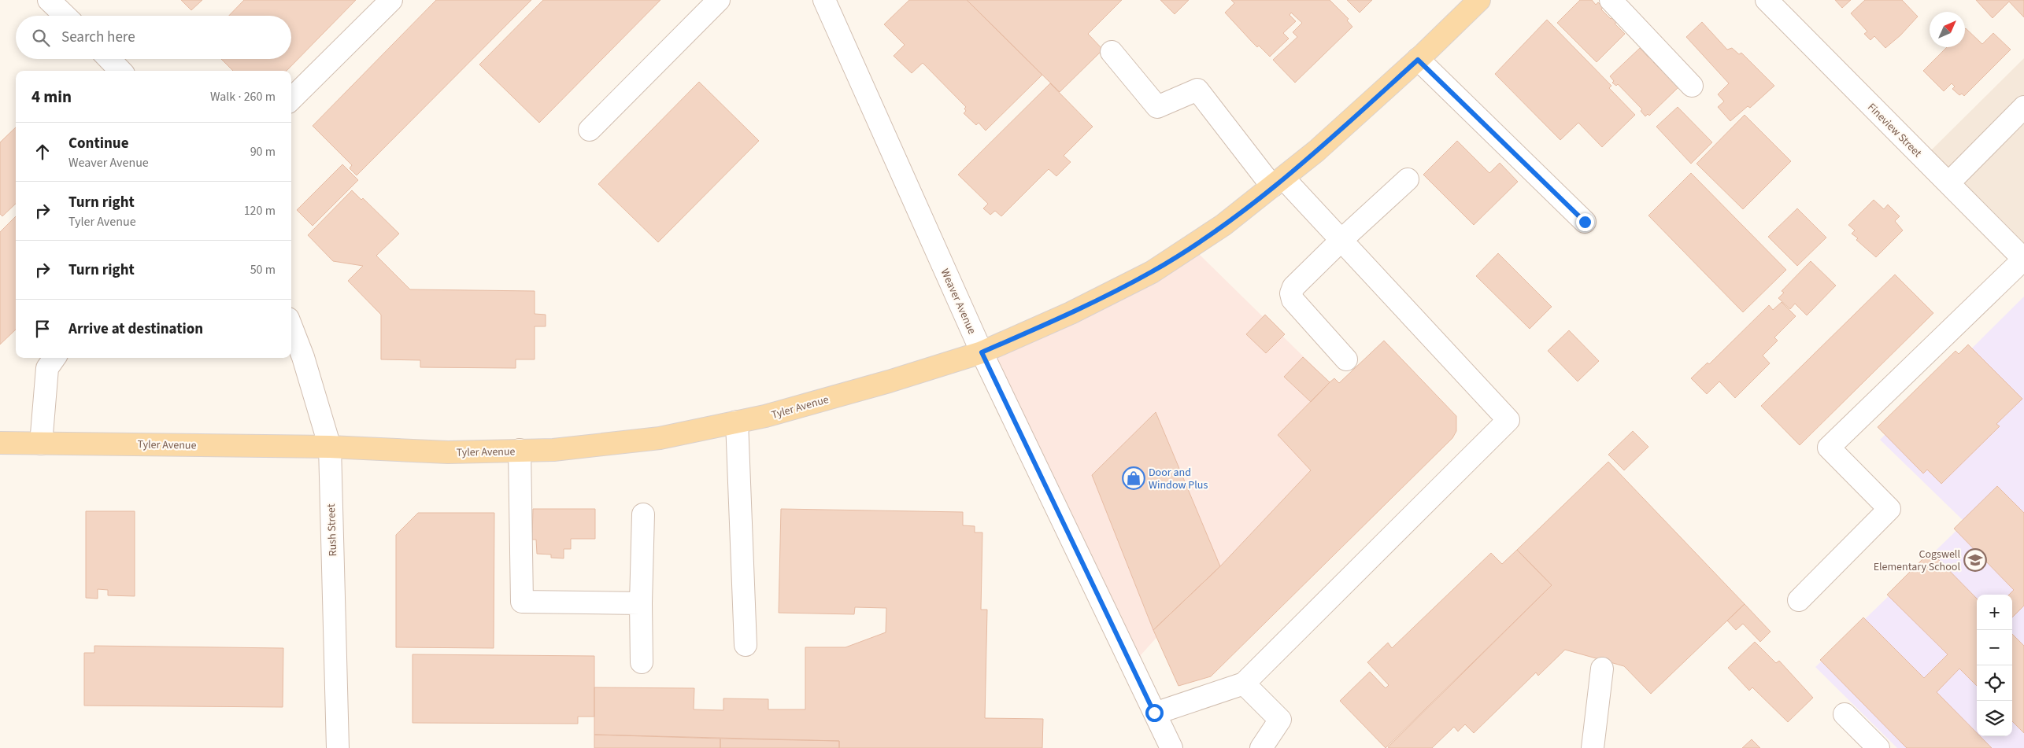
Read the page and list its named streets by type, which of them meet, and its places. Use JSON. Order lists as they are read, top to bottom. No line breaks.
{"streets":{"main road":["Tyler Avenue"],"street":["Fineview Street","Weaver Avenue","Rush Street"]},"crossings":[["Weaver Avenue","Tyler Avenue"],["Tyler Avenue","Rush Street"]],"places":{"shop":["Door and Window Plus"],"school or university":["Cogswell Elementary School"]},"north":"top right","page":{"search":"Search here","heading":["4 min","Walk · 260 m"],"list":[["Continue","Weaver Avenue","90 m"],["Turn right","Tyler Avenue","120 m"],["Turn right","50 m"],"Arrive at destination"],"map_buttons":["+","−"]}}
